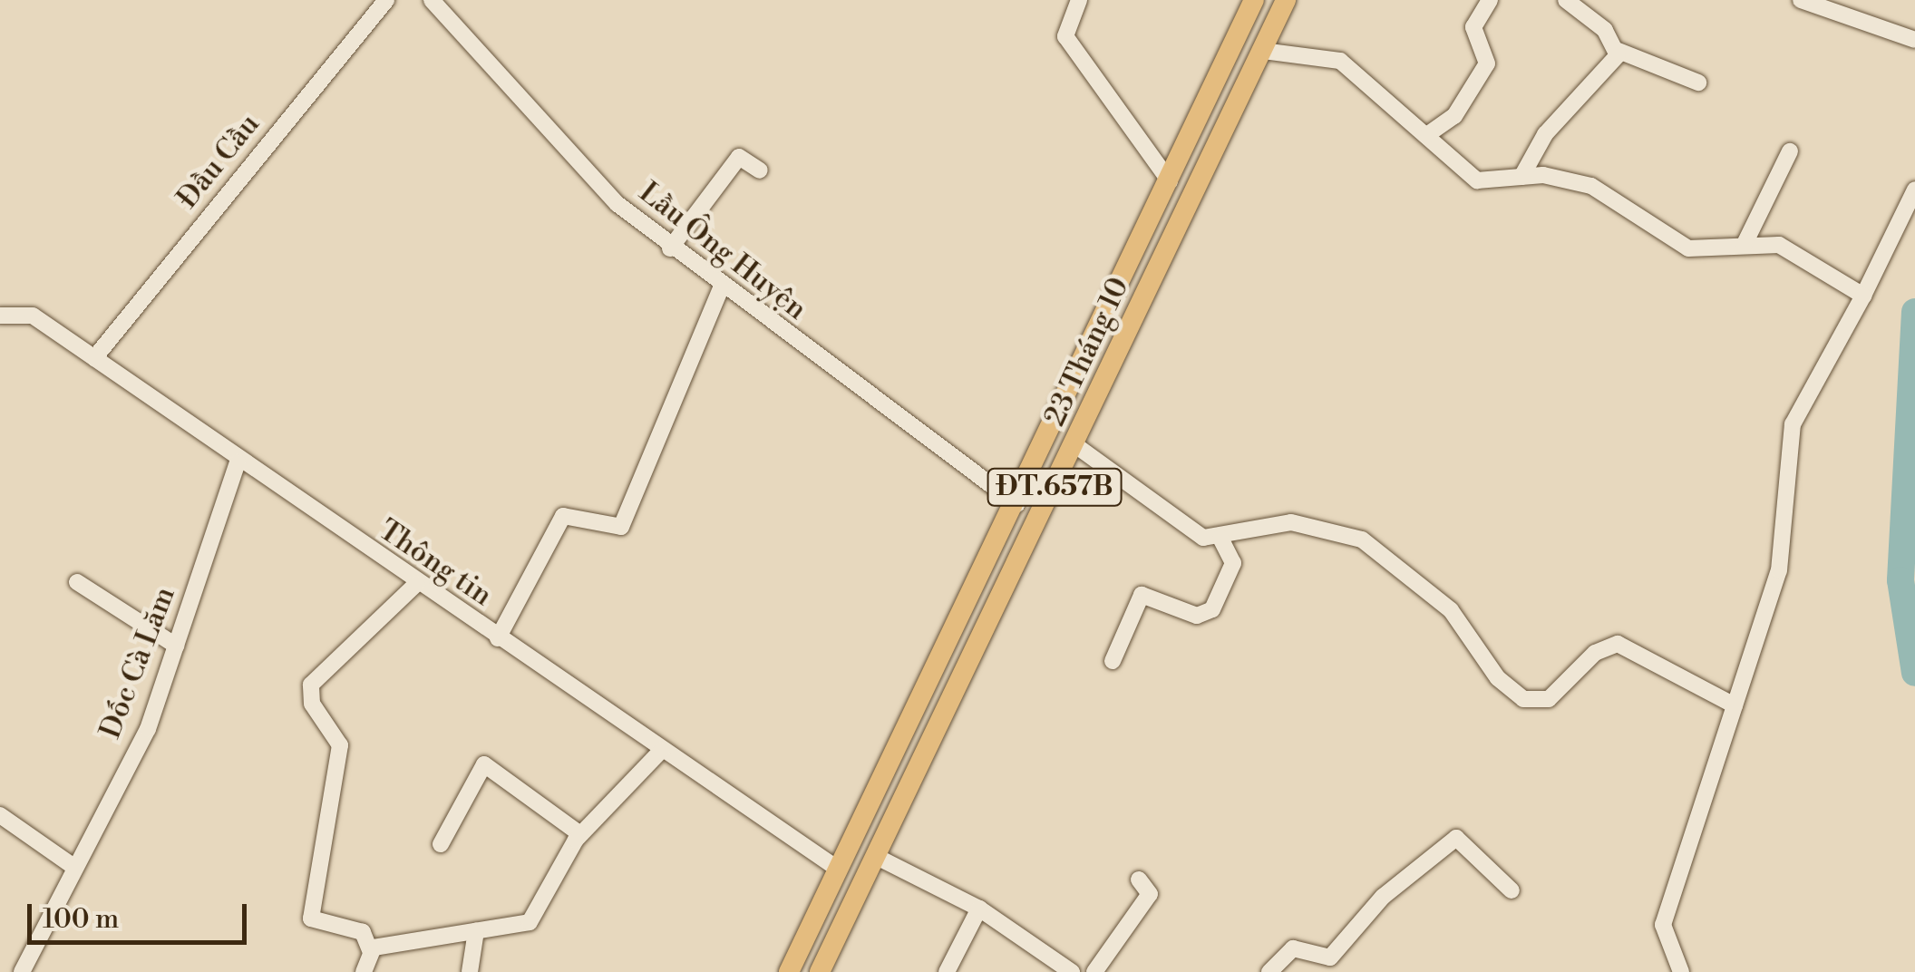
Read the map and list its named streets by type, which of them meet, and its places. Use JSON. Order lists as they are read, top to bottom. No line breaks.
{"streets":{"main road":["23 Tháng 10","ĐT.657B"],"street":["Đầu Cầu","Lầu Ông Huyện","Thông tin","Dốc Cà Lăm"]},"crossings":[["Đầu Cầu","Thông tin"],["Lầu Ông Huyện","23 Tháng 10"],["23 Tháng 10","Thông tin"],["Thông tin","Dốc Cà Lăm"]],"scale_bar":"100 m"}
